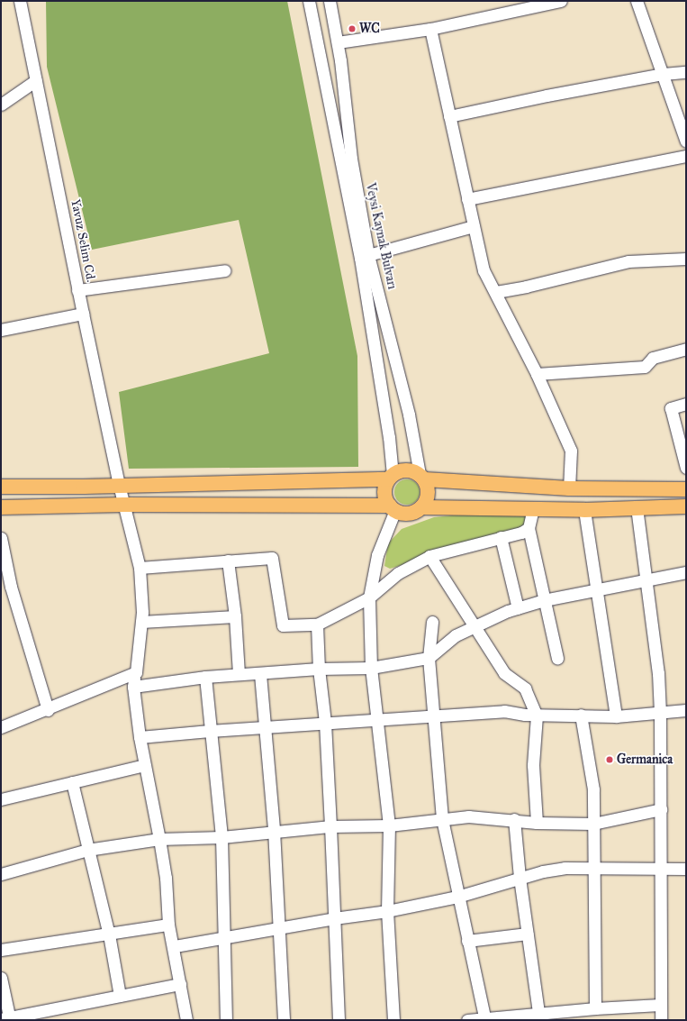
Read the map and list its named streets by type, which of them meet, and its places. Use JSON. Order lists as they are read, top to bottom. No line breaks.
{"streets":{"street":["Veysi Kaynak Bulvarı","Yavuz Selim Cd."]},"places":["WC","Germanica"]}
